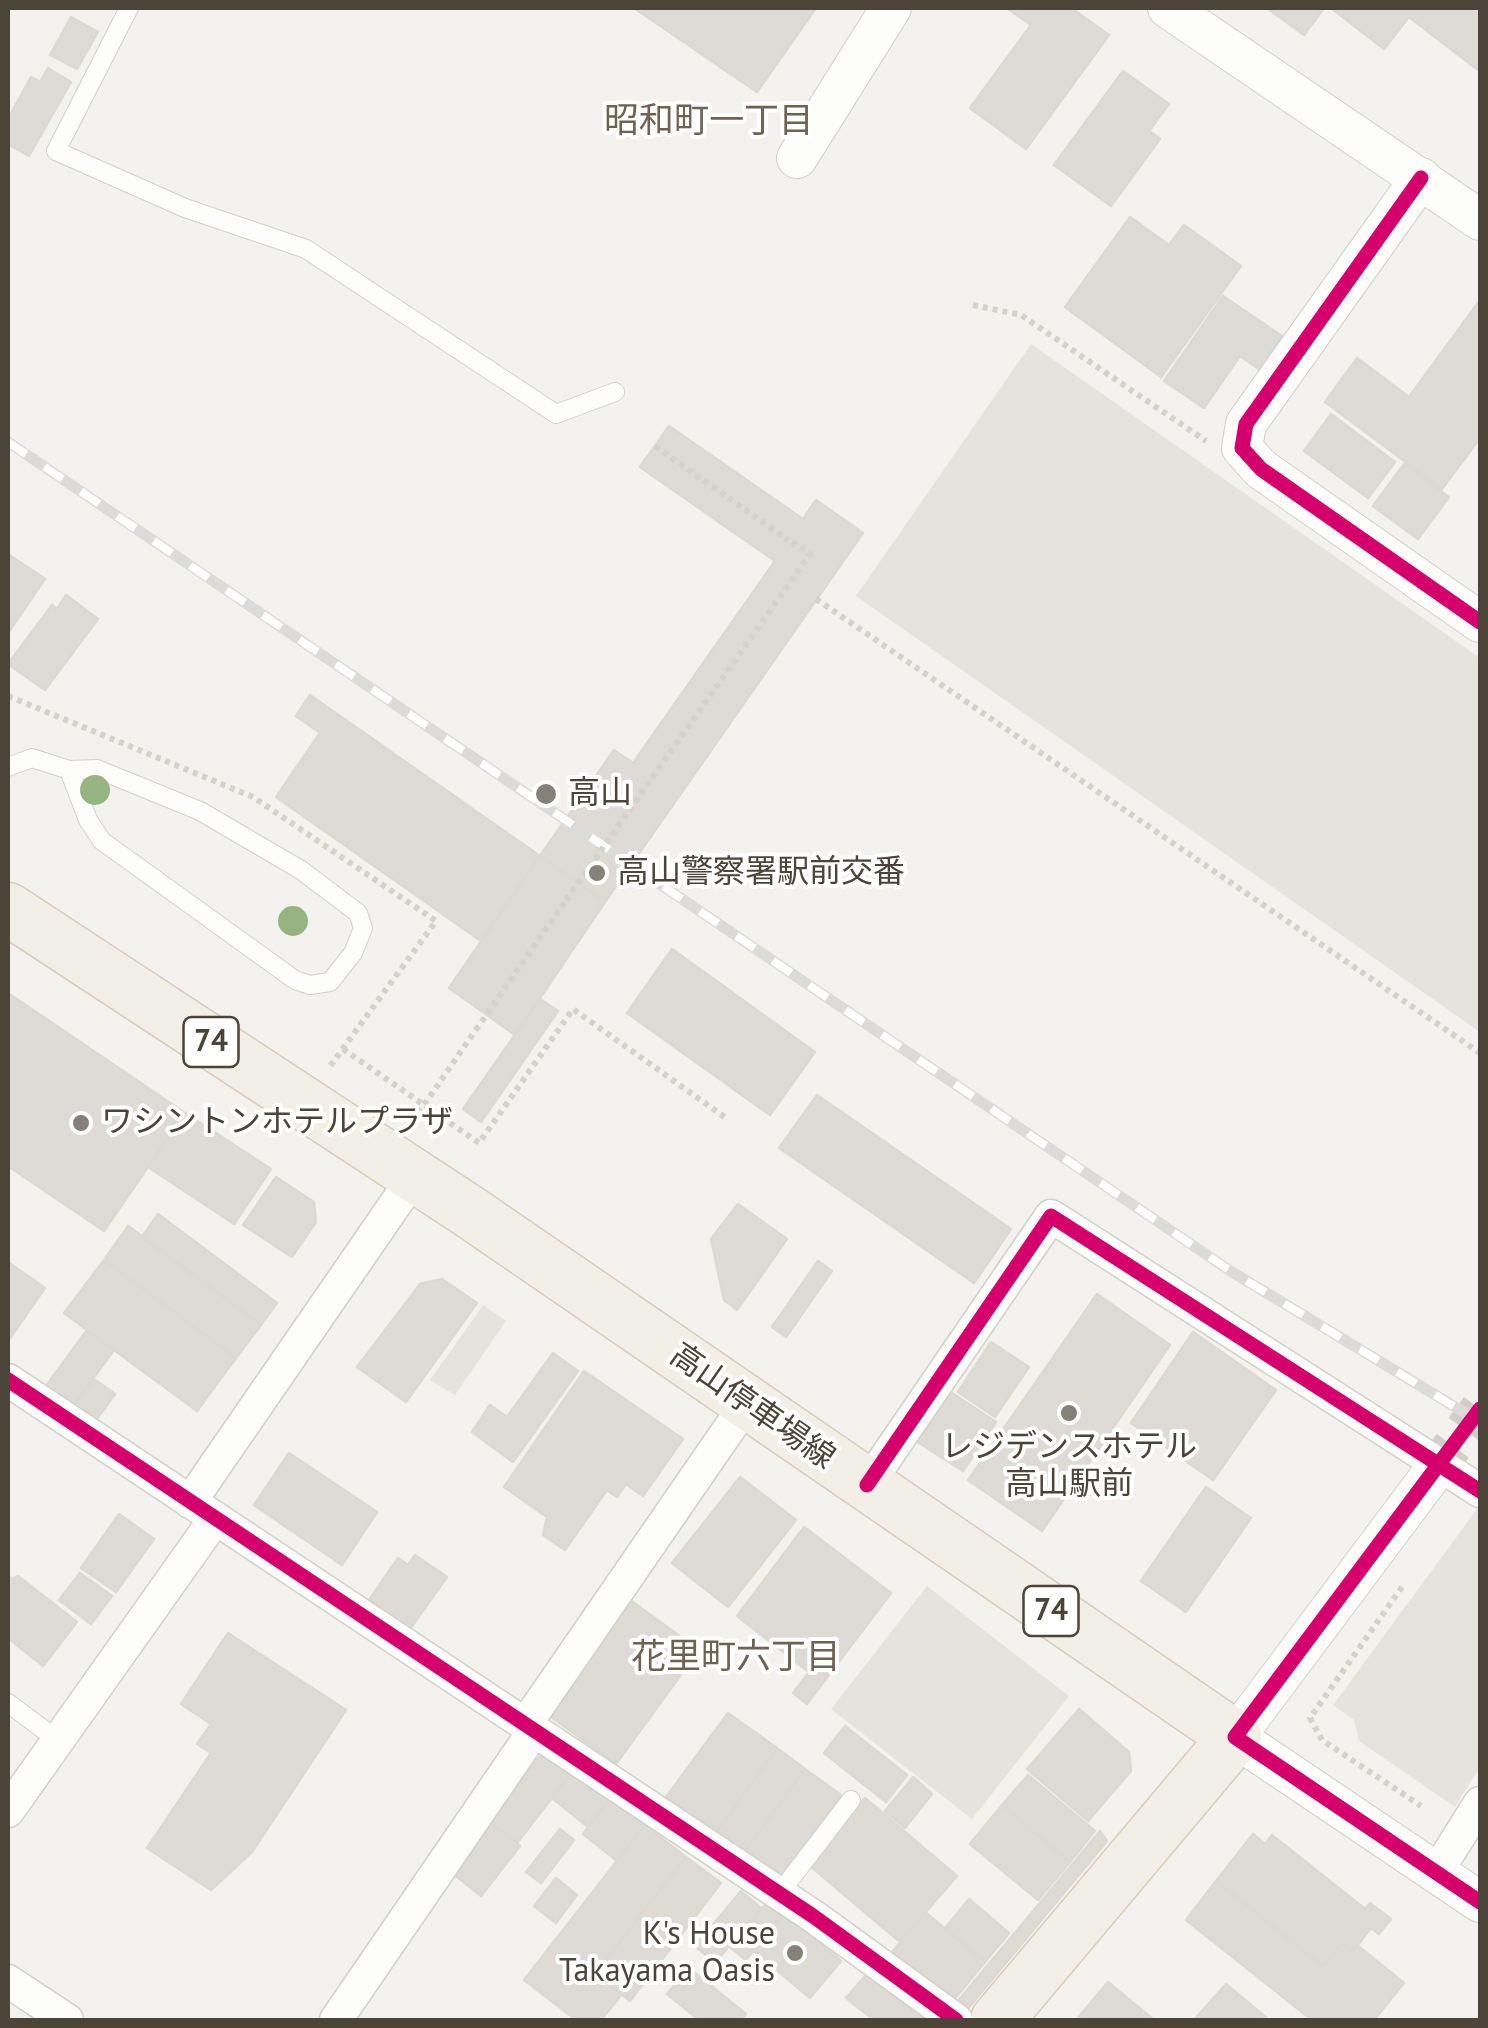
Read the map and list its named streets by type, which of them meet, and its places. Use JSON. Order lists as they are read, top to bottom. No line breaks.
{"streets":{"main road":["74","高山停車場線"]},"districts":["昭和町一丁目","花里町六丁目"],"places":["高山","高山警察署駅前交番","ワシントンホテルプラザ","レジデンスホテル 高山駅前","K's House Takayama Oasis"]}
